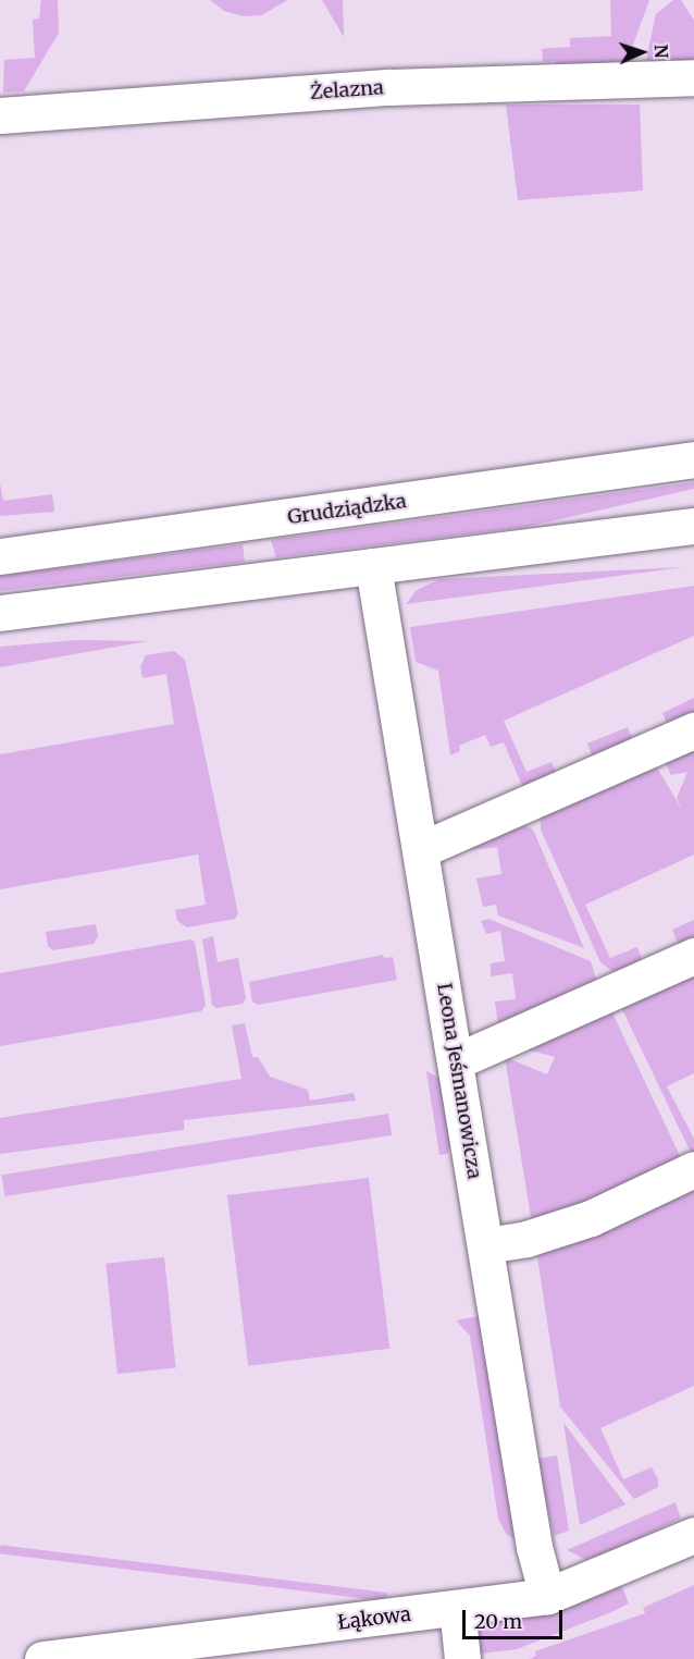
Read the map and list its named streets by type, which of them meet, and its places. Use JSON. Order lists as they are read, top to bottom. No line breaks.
{"streets":{"street":["Żelazna","Grudziądzka","Leona Jeśmanowicza","Łąkowa"]},"crossings":[["Leona Jeśmanowicza","Łąkowa"]],"scale_bar":"20 m","north":"right"}
